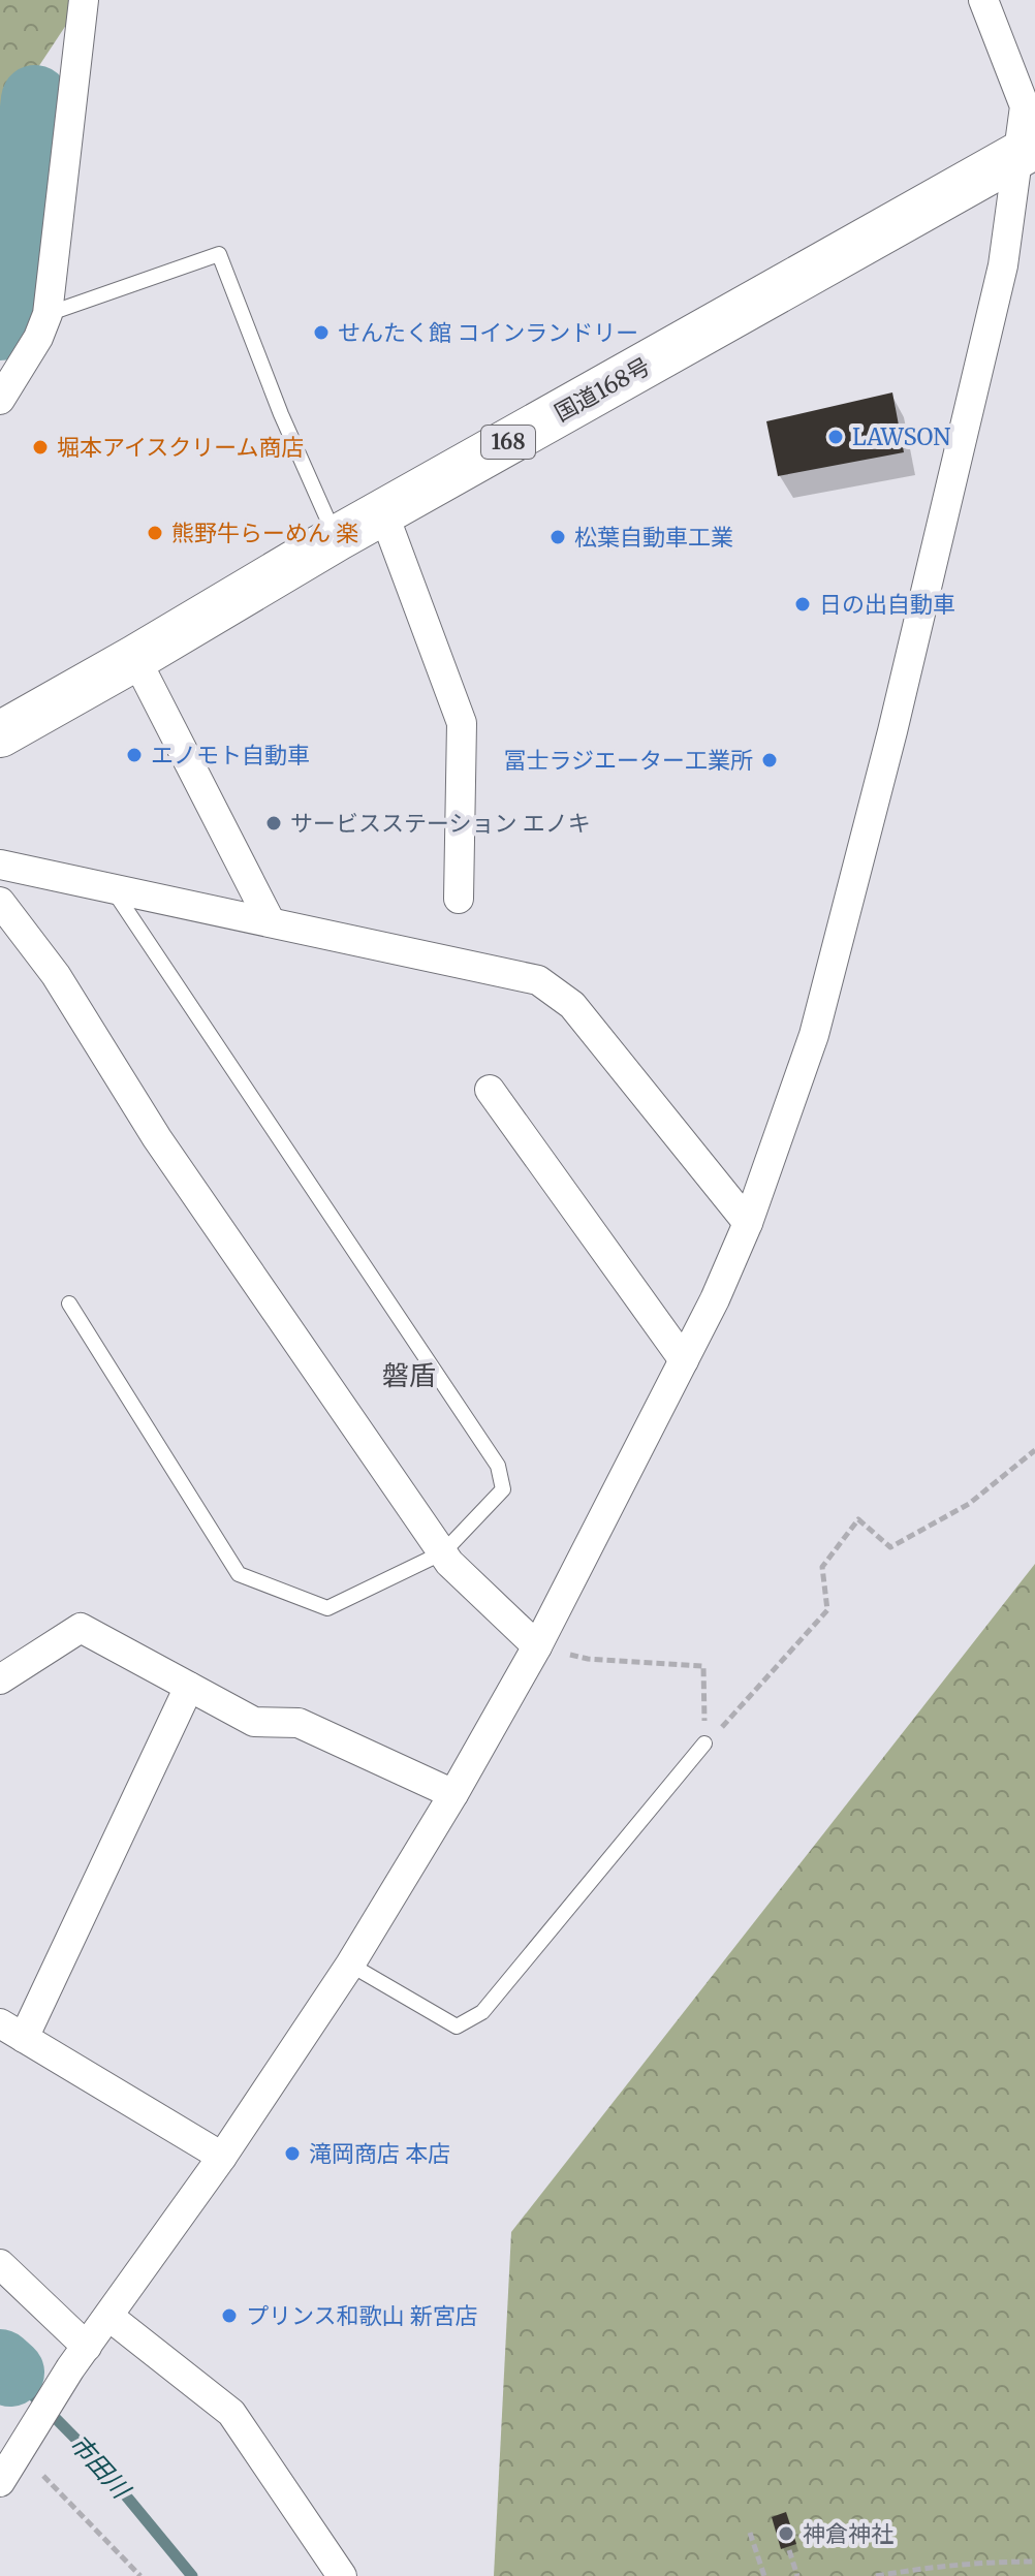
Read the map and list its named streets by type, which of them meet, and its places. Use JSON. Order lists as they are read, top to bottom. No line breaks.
{"streets":{"highway":["国道168号","168"]},"districts":["磐盾"],"water":["市田川"],"places":["せんたく館 コインランドリー","LAWSON","堀本アイスクリーム商店","熊野牛らーめん 楽","松葉自動車工業","日の出自動車","エノモト自動車","冨士ラジエーター工業所","サービスステーション エノキ","滝岡商店 本店","プリンス和歌山 新宮店","神倉神社"]}
